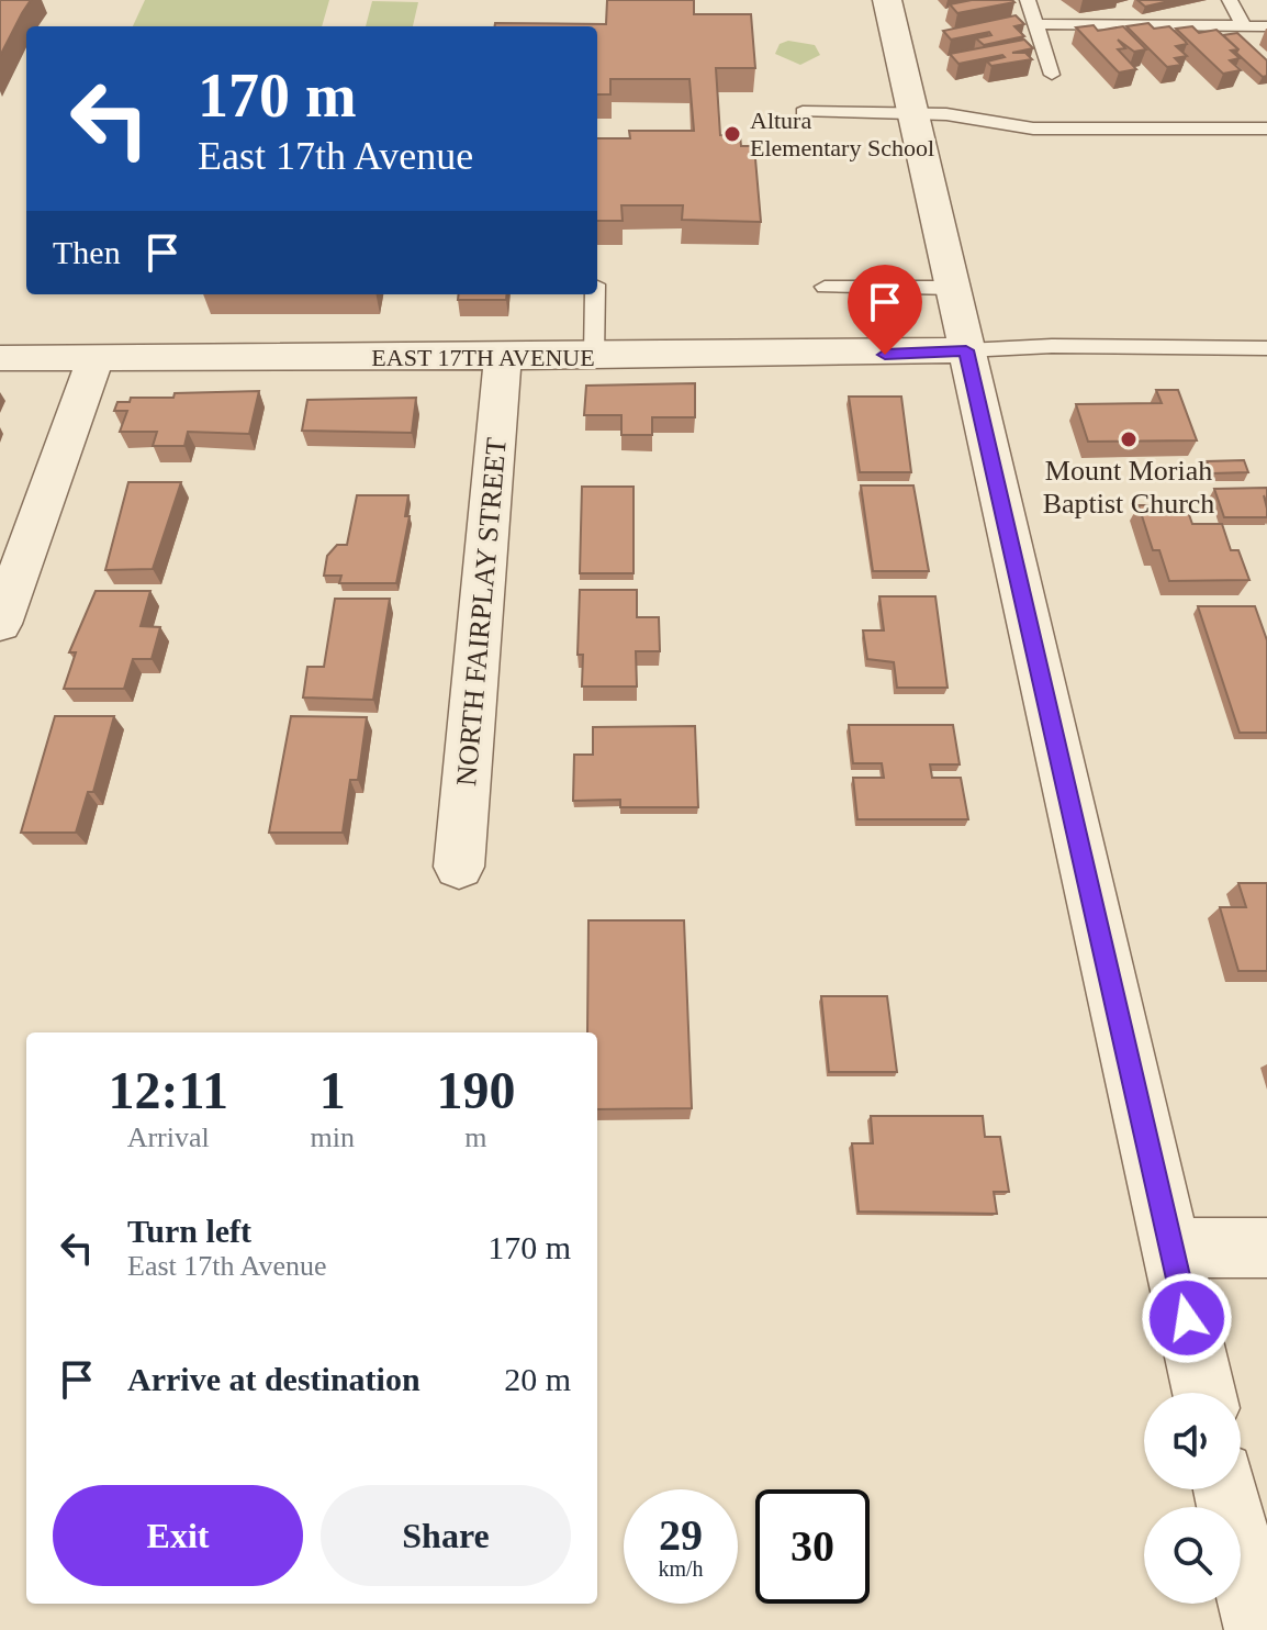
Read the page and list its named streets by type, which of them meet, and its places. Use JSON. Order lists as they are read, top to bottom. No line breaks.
{"streets":{"street":["EAST 17TH AVENUE","NORTH FAIRPLAY STREET"]},"crossings":[["EAST 17TH AVENUE","NORTH FAIRPLAY STREET"]],"places":["Altura Elementary School","Mount Moriah Baptist Church"],"page":{"turn":["170 m","East 17th Avenue"],"then":"Then","eta":["12:11","Arrival","1","min","190","m"],"list":[{"name":"Turn left","note":"East 17th Avenue","value":"170 m"},{"name":"Arrive at destination","value":"20 m"}],"buttons":["Exit","Share"],"speed":"29 km/h","limit":"30"}}
